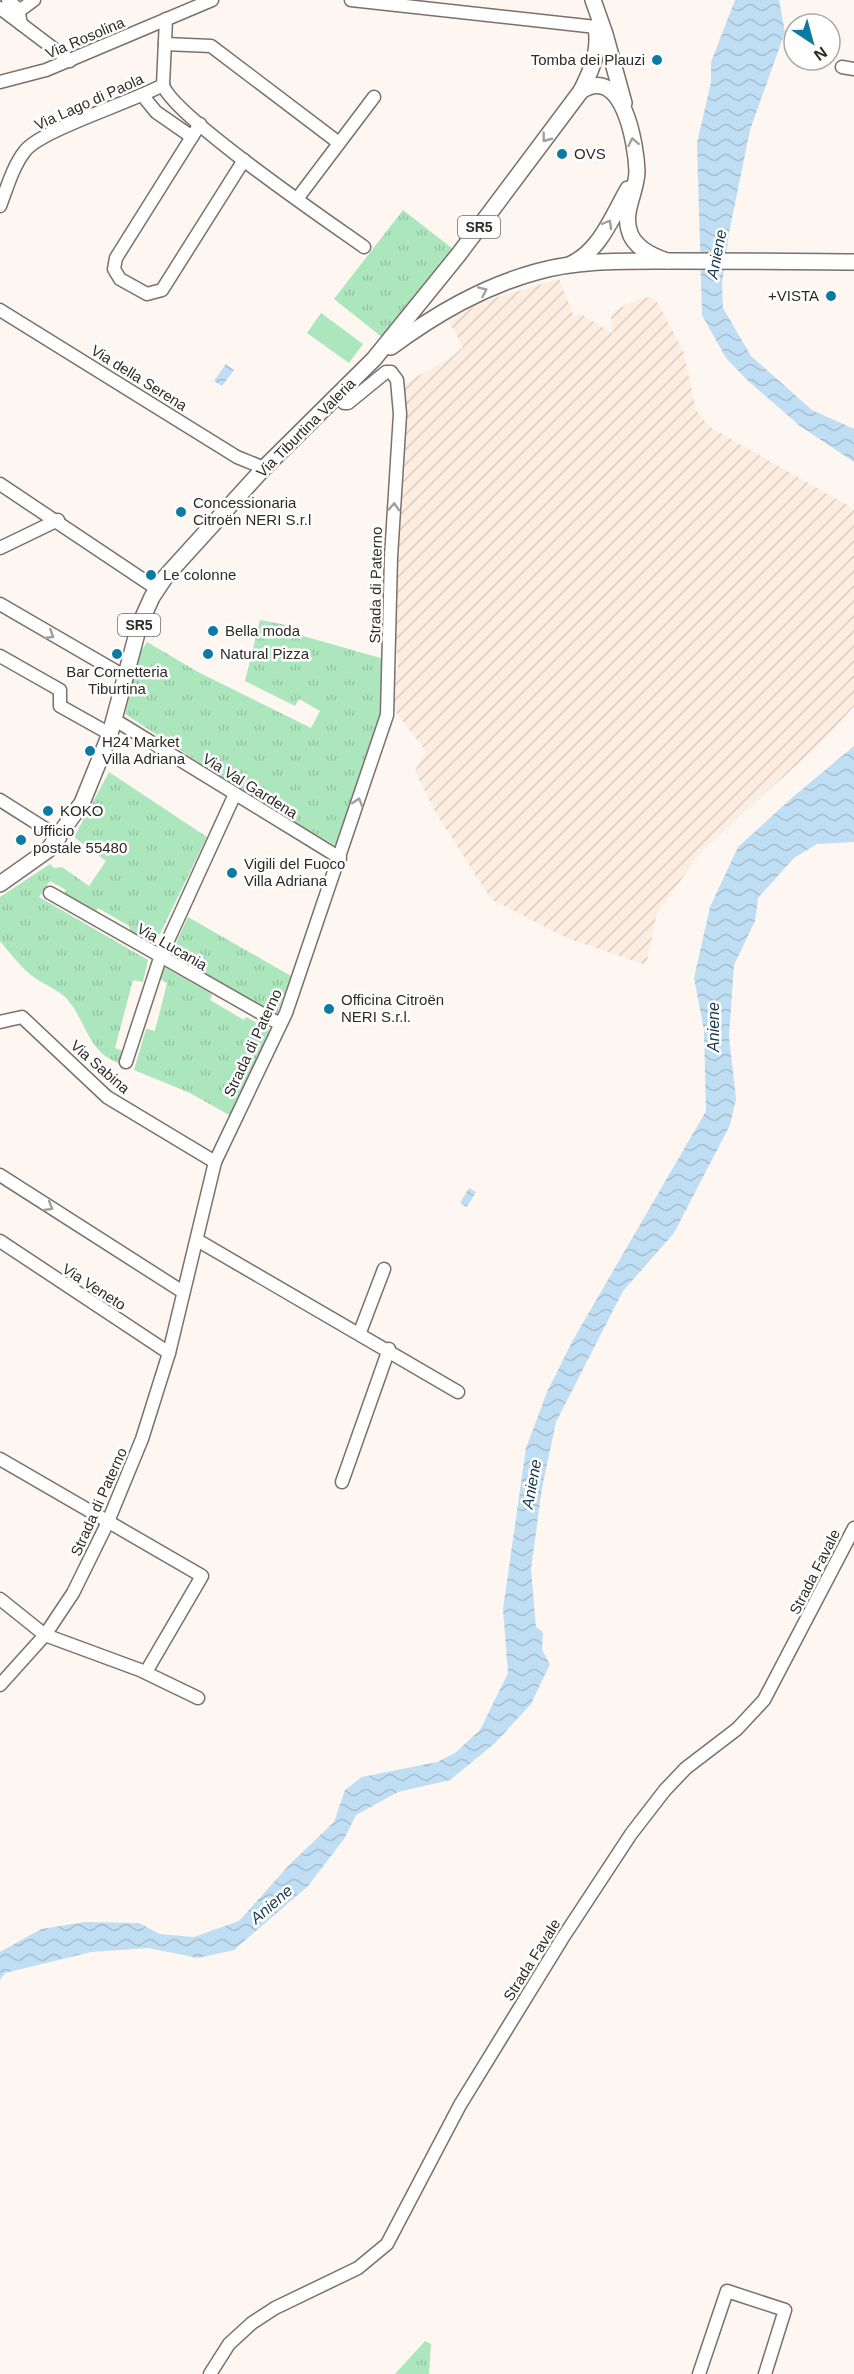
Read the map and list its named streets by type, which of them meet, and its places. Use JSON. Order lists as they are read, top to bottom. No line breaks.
{"streets":{"main road":["SR5","Via Tiburtina Valeria"],"street":["Via Rosolina","Via Lago di Paola","Via della Serena","Strada di Paterno","Via Val Gardena","Via Lucania","Via Sabina","Via Veneto","Strada Favale"]},"crossings":[["Via Rosolina","Via Lago di Paola"],["Via della Serena","Via Tiburtina Valeria"],["Via Tiburtina Valeria","Strada di Paterno"],["Via Tiburtina Valeria","Via Val Gardena"],["Strada di Paterno","Via Val Gardena"],["Strada di Paterno","Via Lucania"],["Strada di Paterno","Via Sabina"],["Strada di Paterno","Via Veneto"]],"water":["Aniene"],"places":["Tomba dei Plauzi","OVS","+VISTA","Concessionaria Citroën NERI S.r.l","Le colonne","Bella moda","Bar Cornetteria Tiburtina","Natural Pizza","H24 Market Villa Adriana","KOKO","Ufficio postale 55480","Vigili del Fuoco Villa Adriana","Officina Citroën NERI S.r.l."],"north":"bottom right"}
